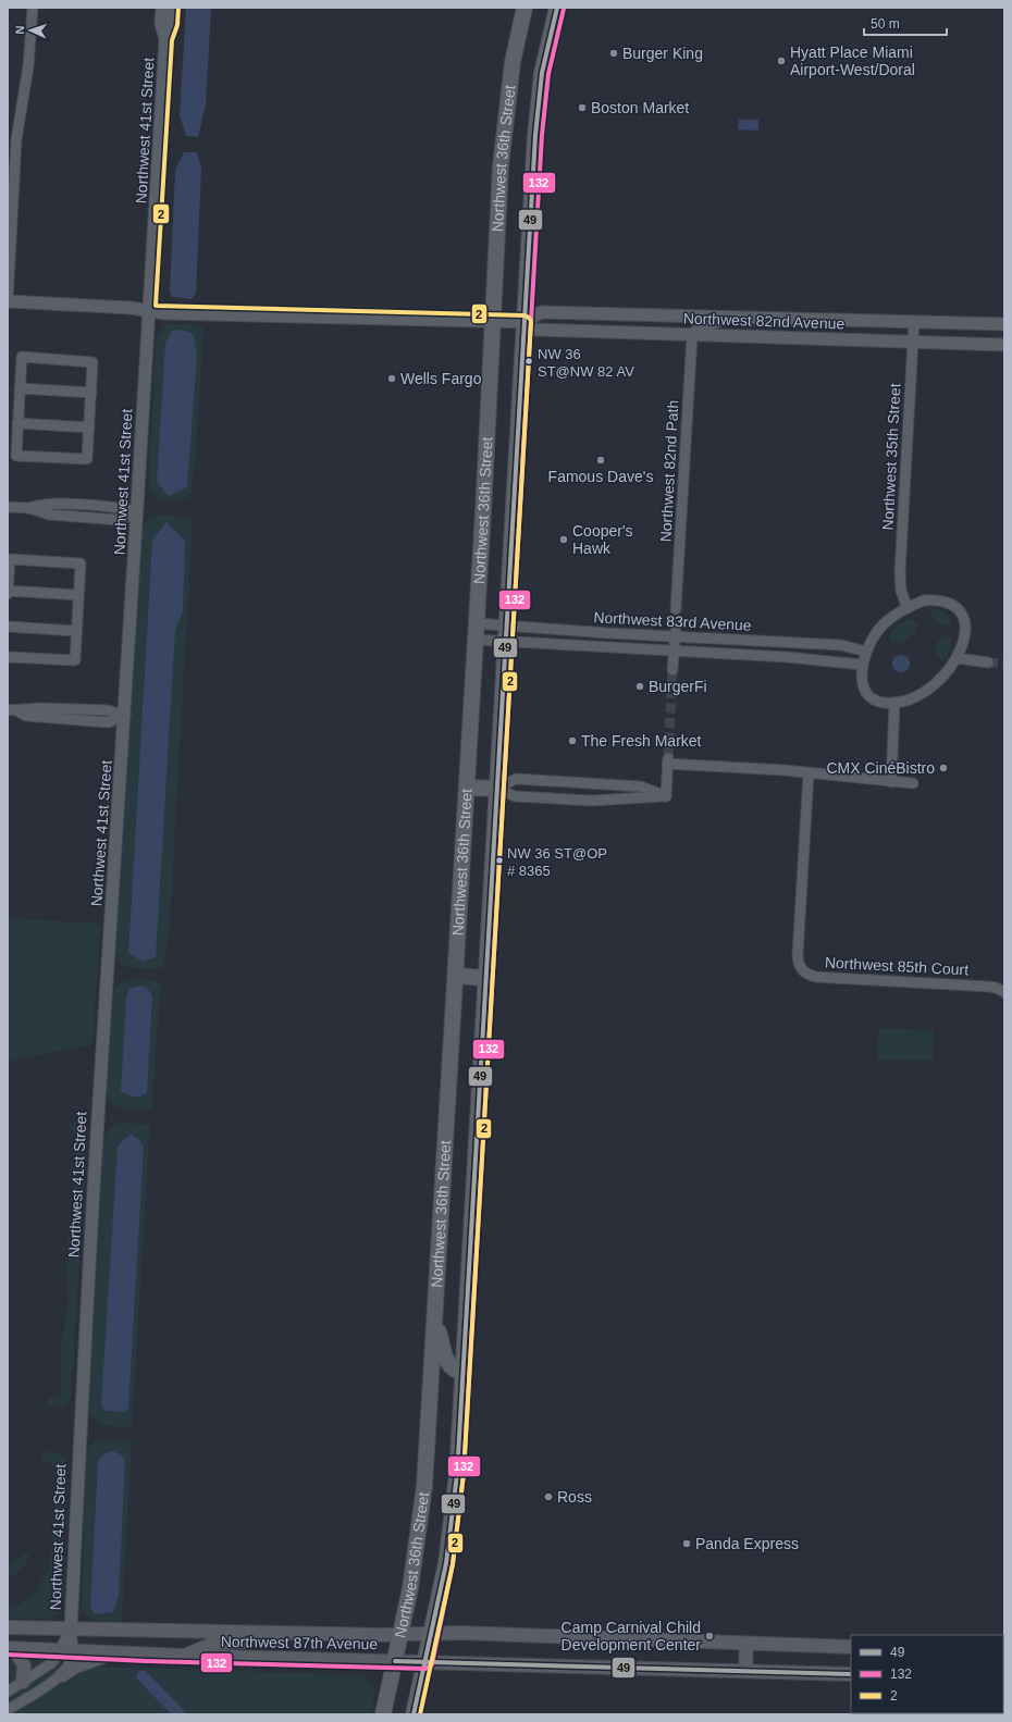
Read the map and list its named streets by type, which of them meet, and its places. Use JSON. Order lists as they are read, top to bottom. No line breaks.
{"streets":{"main road":["Northwest 36th Street","Northwest 87th Avenue"],"street":["Northwest 41st Street","Northwest 82nd Avenue","Northwest 35th Street","Northwest 82nd Path","Northwest 83rd Avenue","Northwest 85th Court"]},"crossings":[["Northwest 41st Street","Northwest 82nd Avenue"],["Northwest 41st Street","Northwest 87th Avenue"],["Northwest 36th Street","Northwest 82nd Avenue"],["Northwest 36th Street","Northwest 83rd Avenue"],["Northwest 36th Street","Northwest 87th Avenue"],["Northwest 82nd Avenue","Northwest 35th Street"],["Northwest 82nd Avenue","Northwest 82nd Path"],["Northwest 35th Street","Northwest 83rd Avenue"]],"places":["Burger King","Hyatt Place Miami Airport-West/Doral","Boston Market","NW 36 ST@NW 82 AV","Wells Fargo","Famous Dave's","Cooper's Hawk","BurgerFi","The Fresh Market","CMX CinéBistro","NW 36 ST@OP # 8365","Ross","Panda Express","Camp Carnival Child Development Center"],"lines":["transit line 49","transit line 2","transit line 132"],"legend":["49","132","2"],"scale_bar":"50 m","north":"left"}
